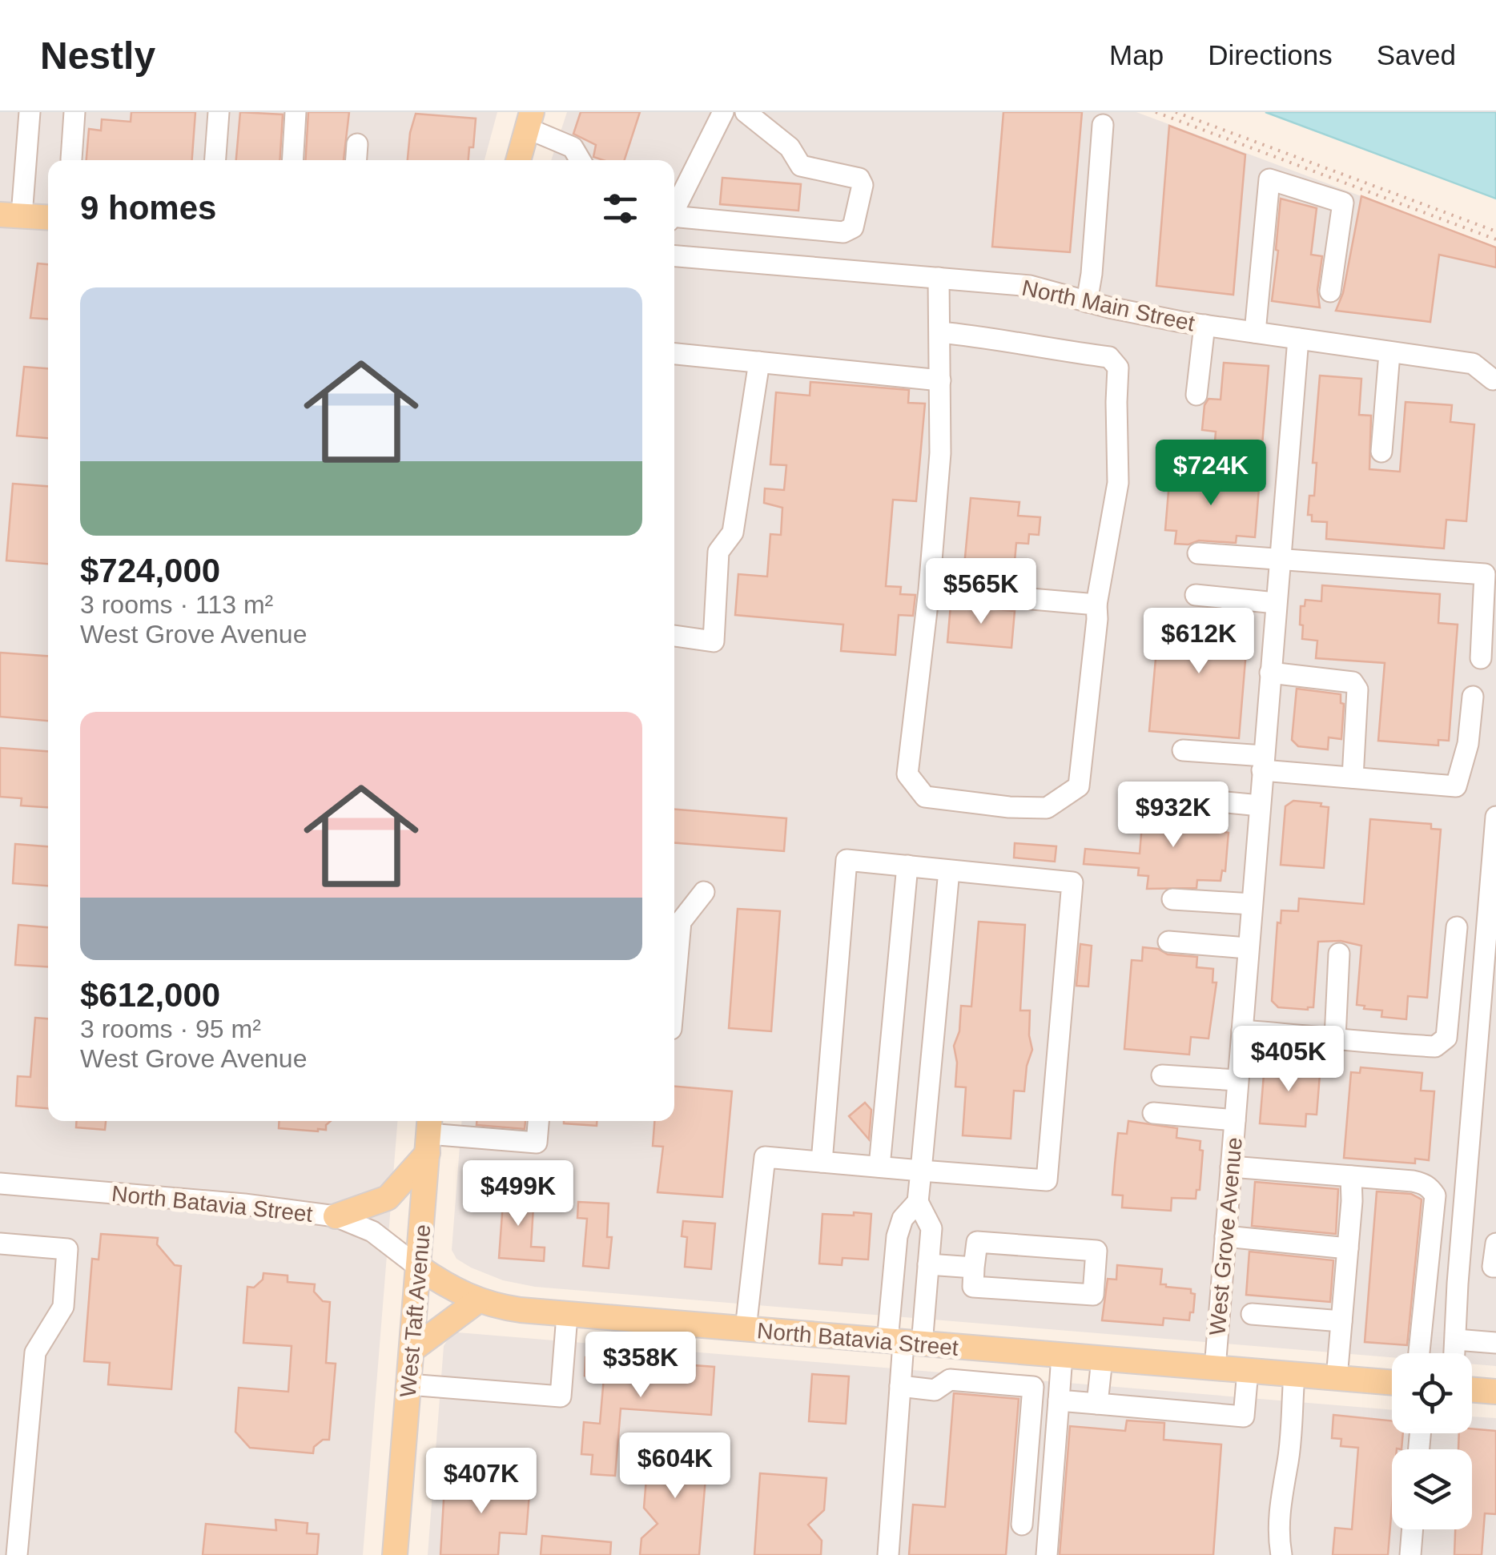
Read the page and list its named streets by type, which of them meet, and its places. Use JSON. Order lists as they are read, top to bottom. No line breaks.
{"streets":{"main road":["North Batavia Street","West Taft Avenue"],"street":["North Main Street","West Grove Avenue"]},"crossings":[["North Main Street","West Grove Avenue"],["North Batavia Street","West Grove Avenue"],["North Batavia Street","West Taft Avenue"]],"page":{"header":"Nestly","nav":["Map","Directions","Saved"],"heading":"9 homes","list":[{"name":"$724,000","note":"3 rooms · 113 m² · West Grove Avenue"},{"name":"$612,000","note":"3 rooms · 95 m² · West Grove Avenue"}],"price":["$724K","$565K","$612K","$932K","$405K","$499K","$358K","$604K","$407K"]}}
